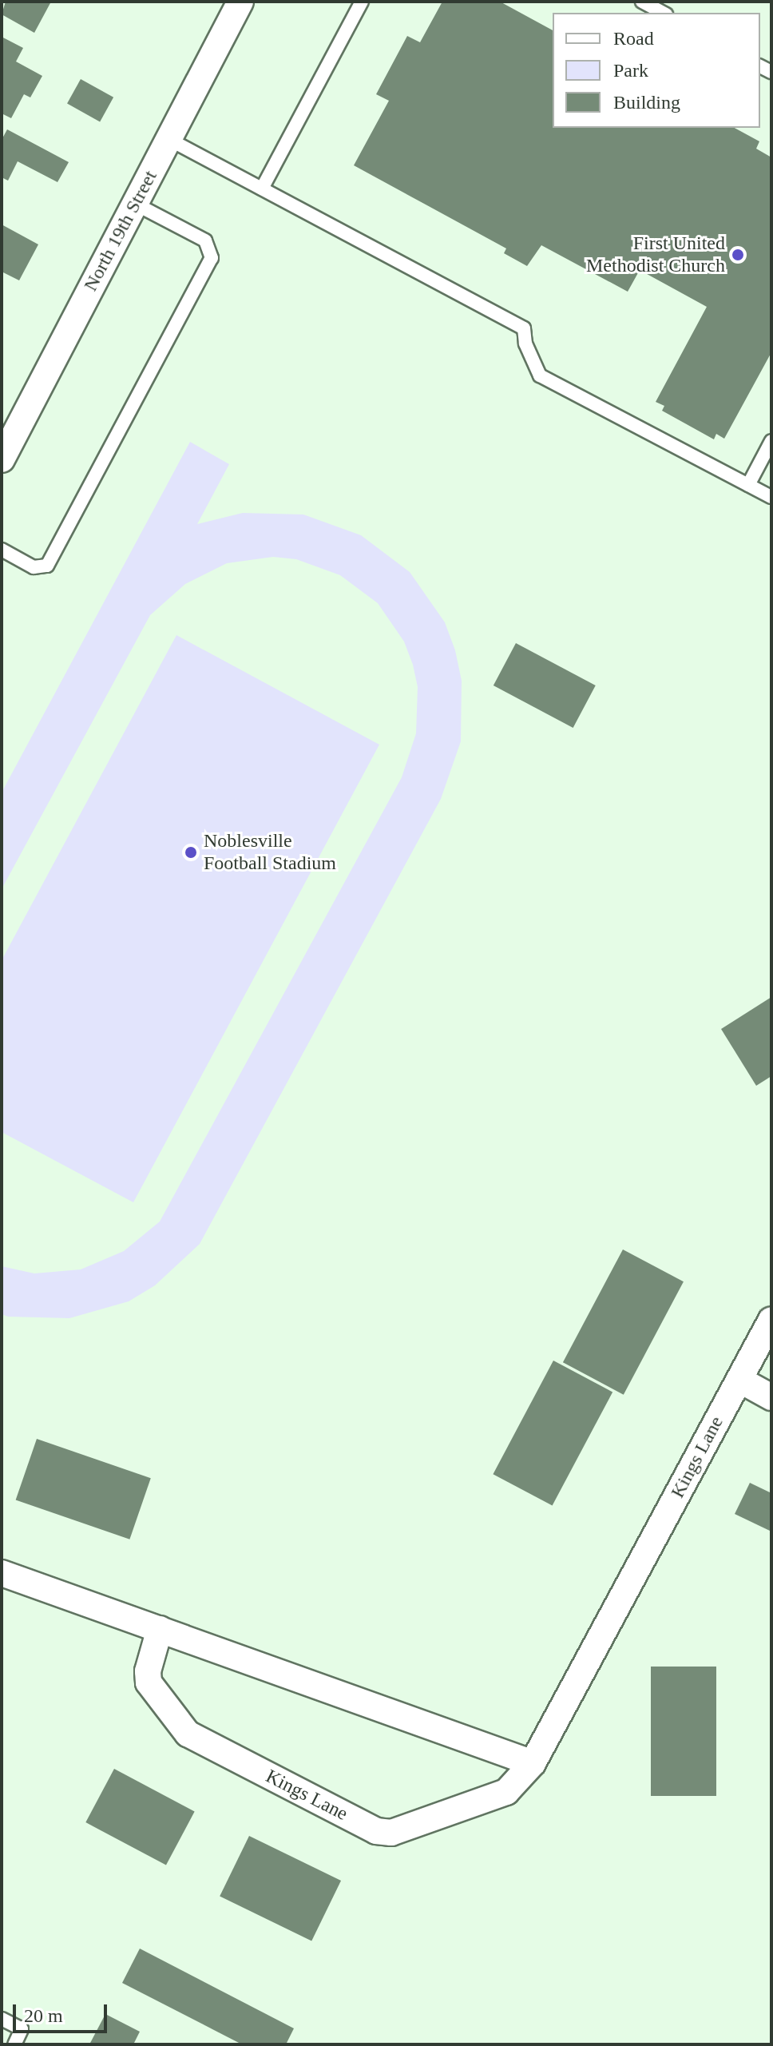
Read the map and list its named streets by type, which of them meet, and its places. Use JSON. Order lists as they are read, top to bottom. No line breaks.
{"streets":{"street":["North 19th Street","Kings Lane"]},"places":["First United Methodist Church","Noblesville Football Stadium"],"legend":["Road","Park","Building"],"scale_bar":"20 m"}
